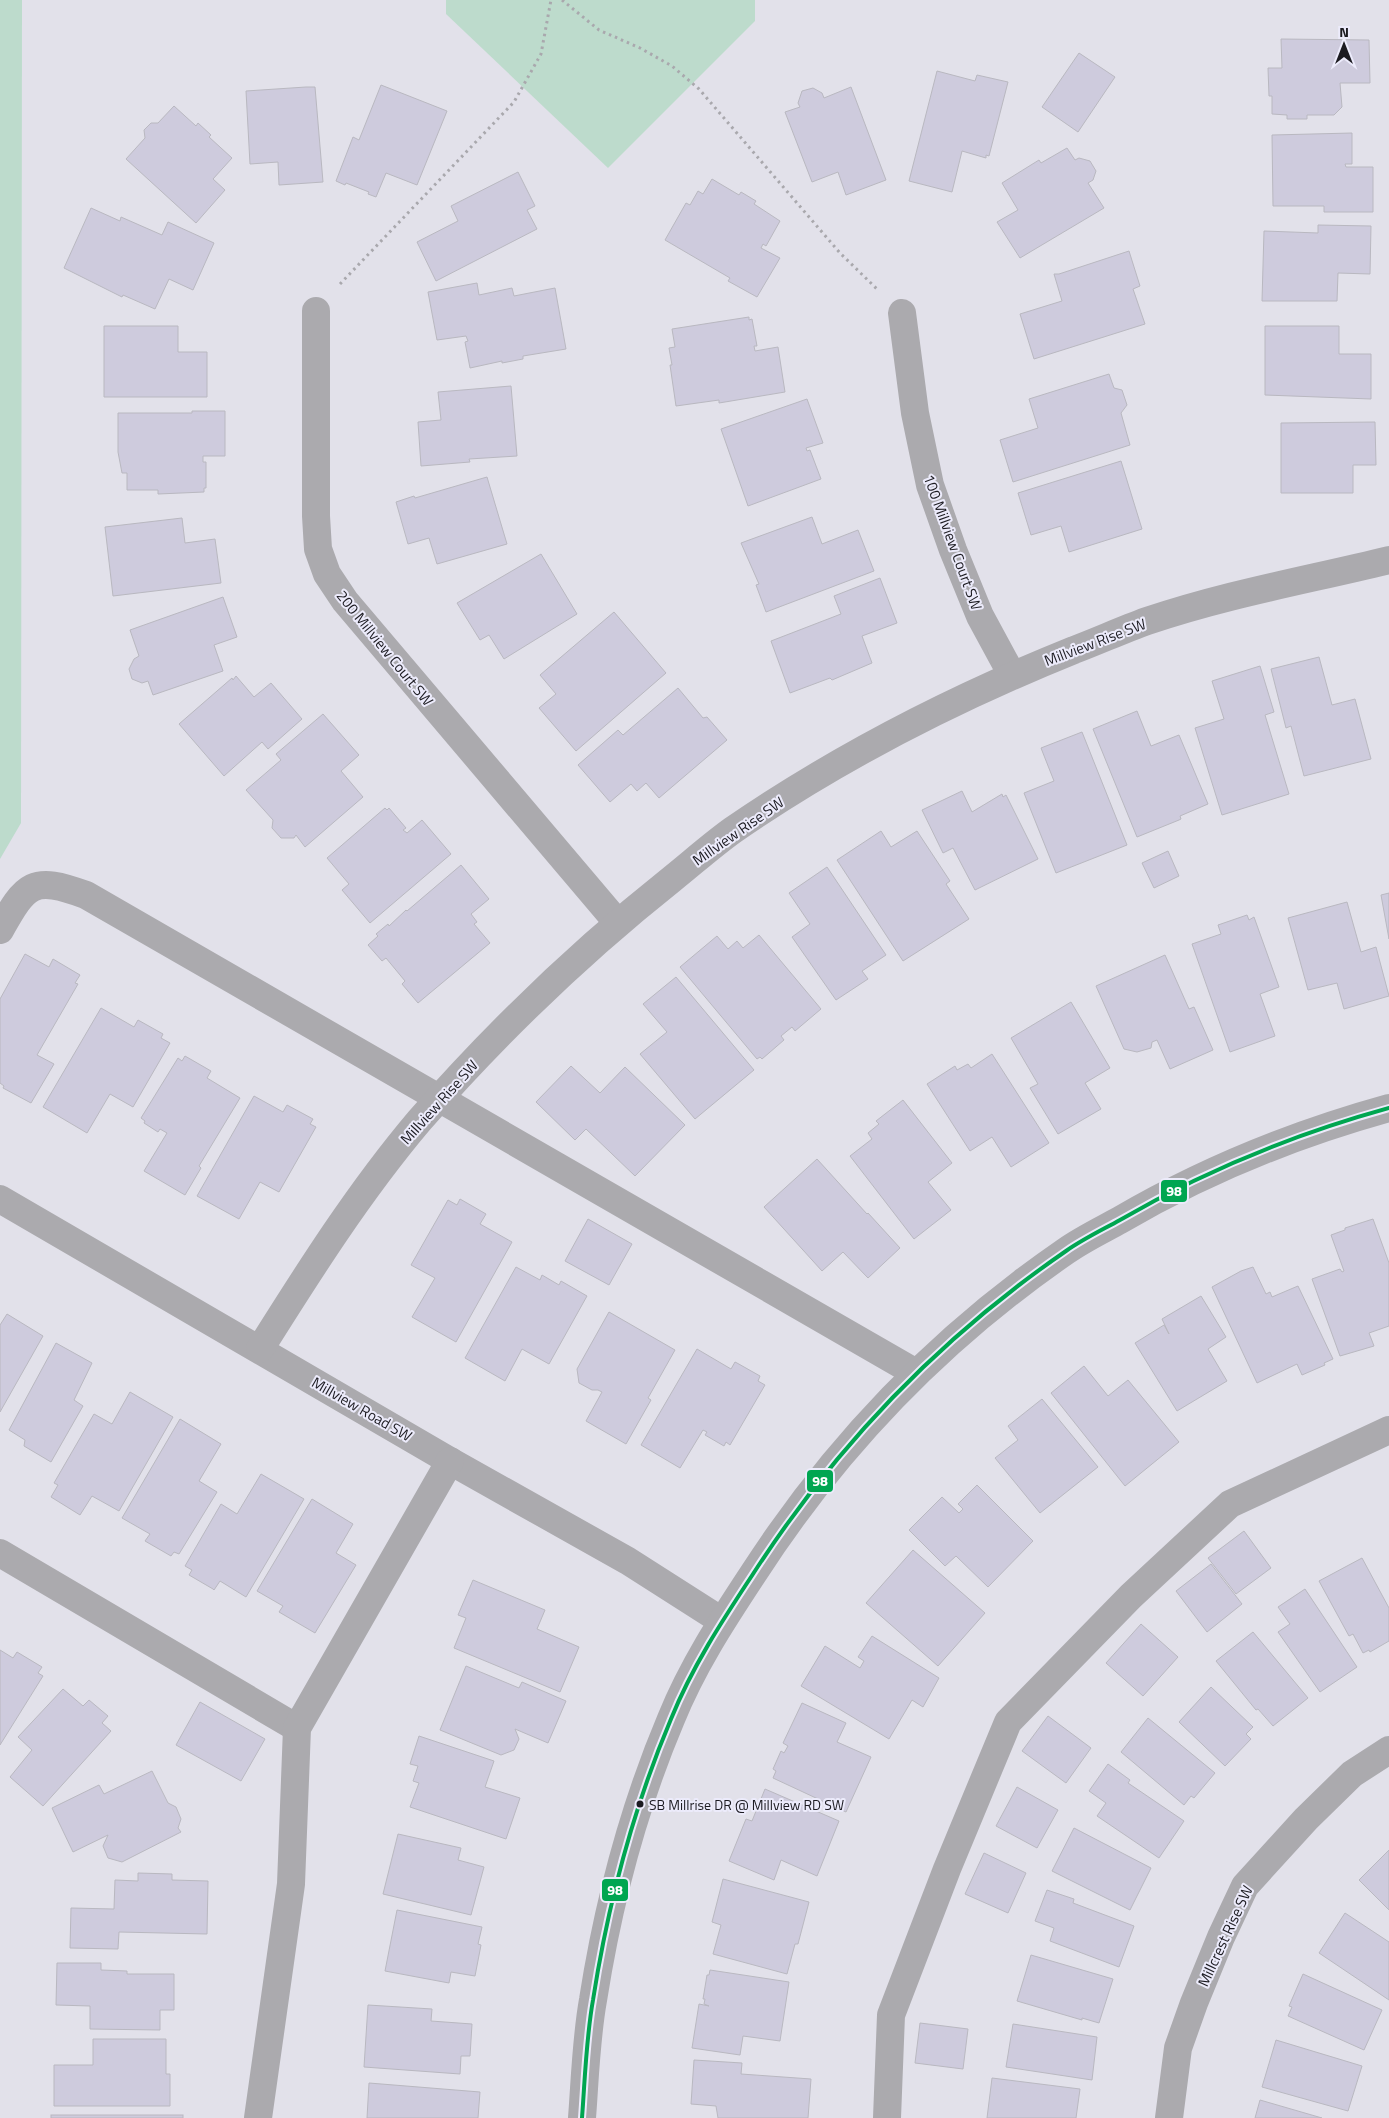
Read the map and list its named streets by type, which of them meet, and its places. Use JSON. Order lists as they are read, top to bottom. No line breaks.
{"streets":{"street":["100 Millview Court SW","Millview Rise SW","200 Millview Court SW","Millview Road SW","Millcrest Rise SW"]},"crossings":[["100 Millview Court SW","Millview Rise SW"],["Millview Rise SW","200 Millview Court SW"],["Millview Rise SW","Millview Road SW"]],"places":["SB Millrise DR @ Millview RD SW"],"lines":["transit line 98"],"north":"top"}
